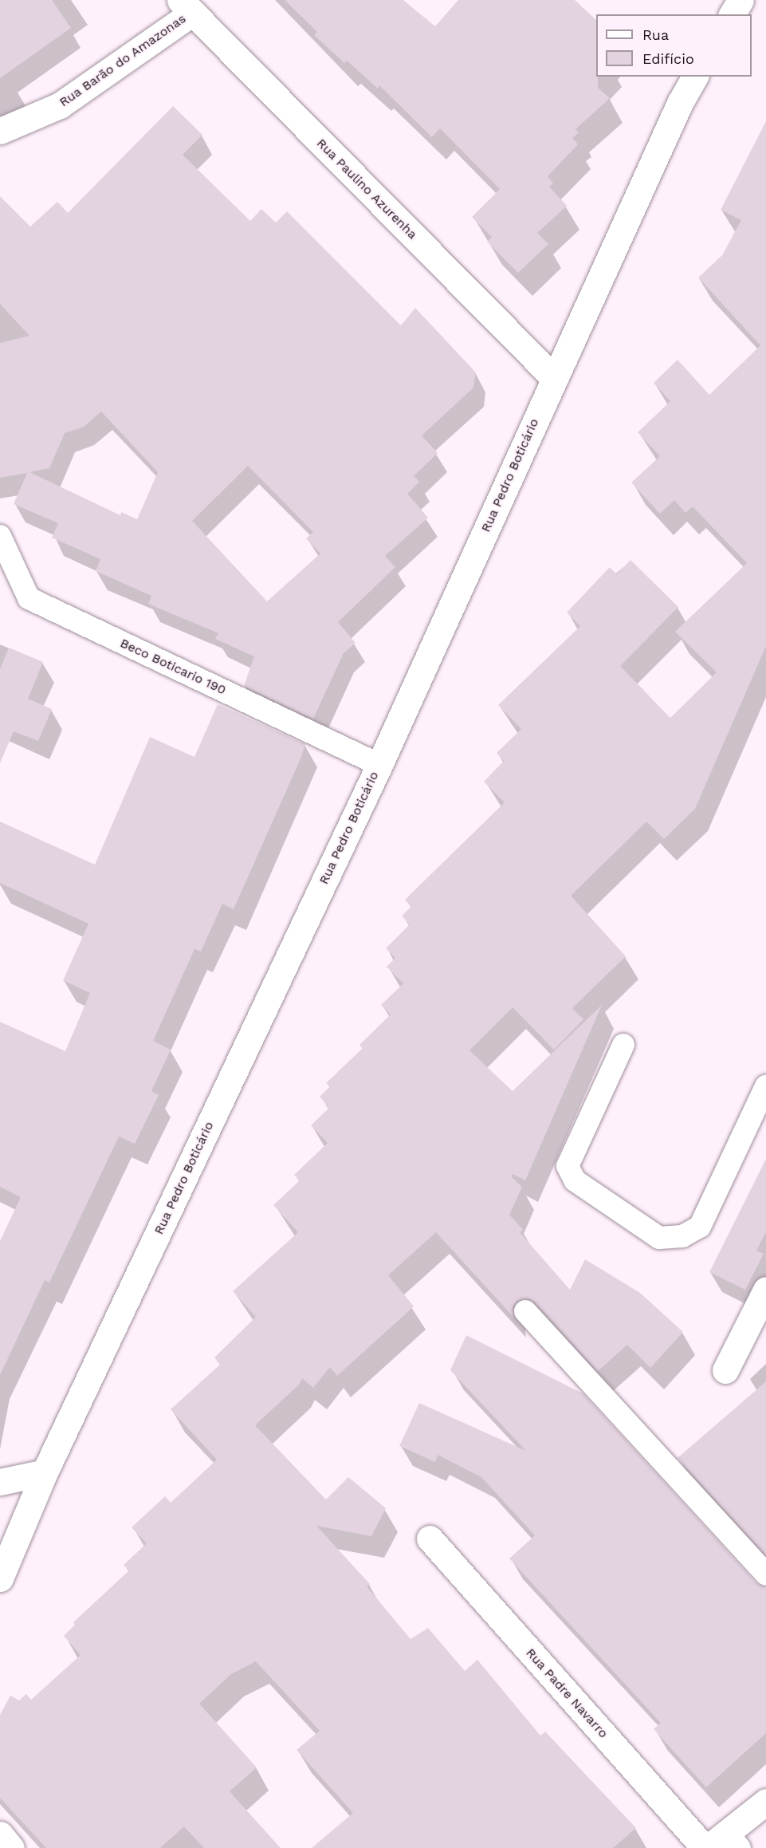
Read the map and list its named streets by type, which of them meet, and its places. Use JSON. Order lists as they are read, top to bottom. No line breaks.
{"streets":{"street":["Rua Barão do Amazonas","Rua Paulino Azurenha","Rua Pedro Boticário","Rua Padre Navarro"],"lane":["Beco Boticario 190"]},"crossings":[["Rua Barão do Amazonas","Rua Paulino Azurenha"],["Rua Paulino Azurenha","Rua Pedro Boticário"],["Rua Pedro Boticário","Beco Boticario 190"]],"legend":["Rua","Edifício"]}
